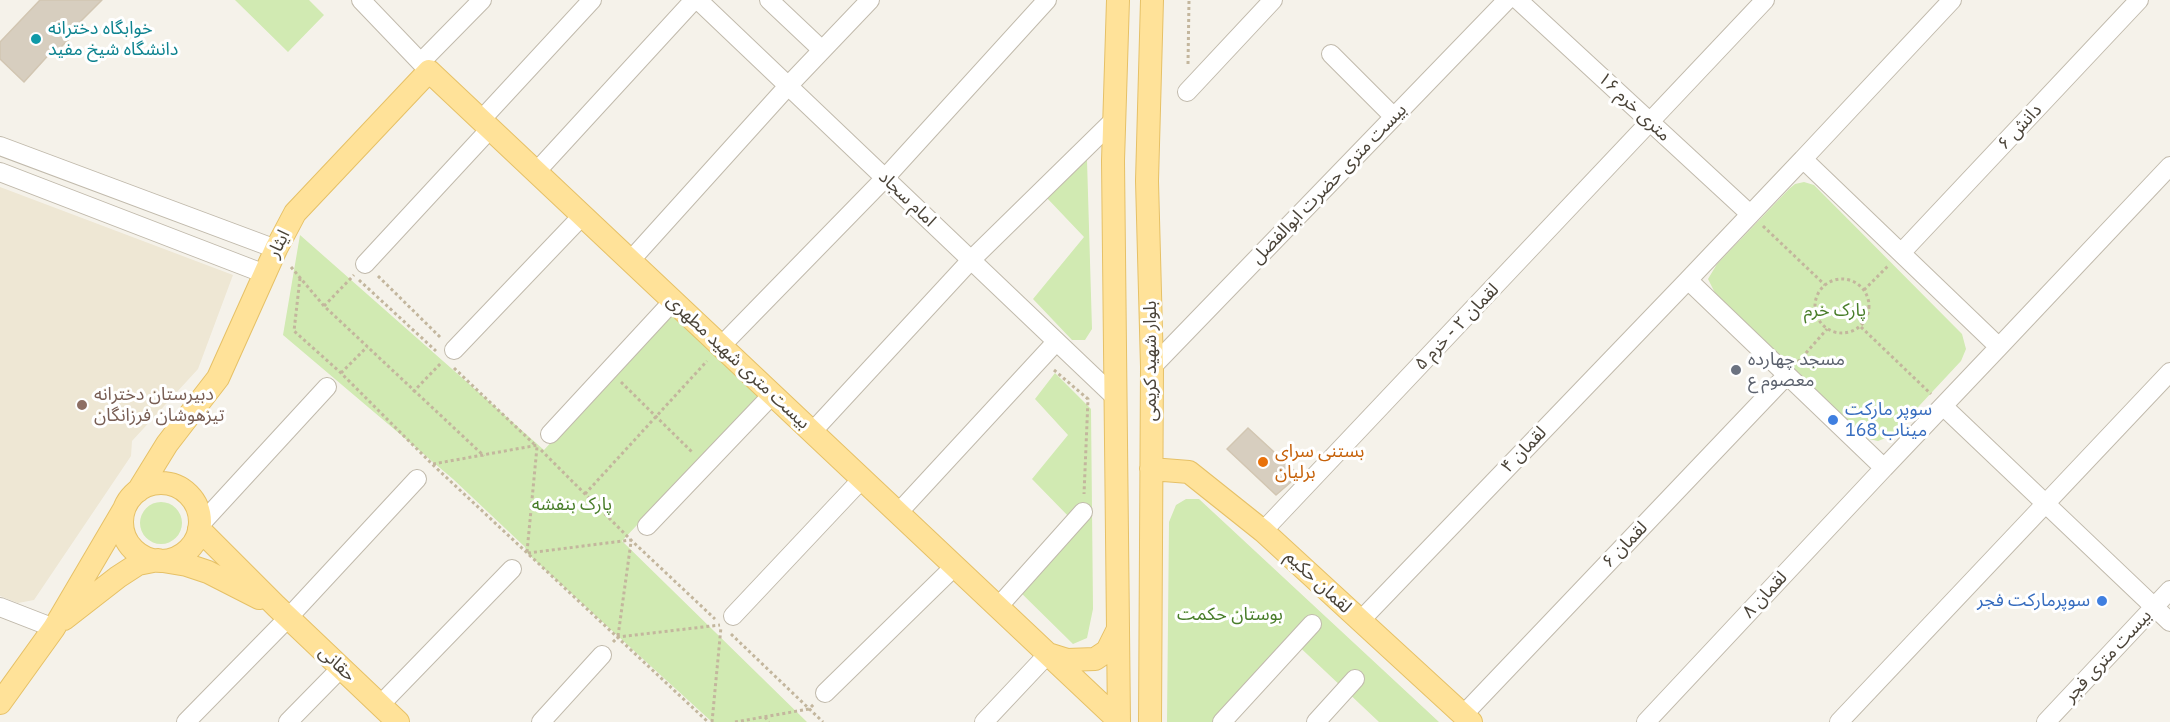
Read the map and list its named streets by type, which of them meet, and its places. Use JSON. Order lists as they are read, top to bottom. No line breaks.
{"streets":{"main road":["ایثار","بلوار شهید کریمی","بیست متری شهید مطهری","لقمان حکیم","حقانی"],"street":["۱۶ متری خرم","دانش ۶","بیست متری حضرت ابوالفضل","امام سجاد","لقمان ۲ - خرم ۵","لقمان ۴","لقمان ۶","لقمان ۸","بیست متری فجر"]},"crossings":[["۱۶ متری خرم","لقمان ۲ - خرم ۵"],["۱۶ متری خرم","لقمان ۴"],["بیست متری حضرت ابوالفضل","بلوار شهید کریمی"],["امام سجاد","بلوار شهید کریمی"],["ایثار","بیست متری شهید مطهری"],["ایثار","حقانی"],["لقمان ۲ - خرم ۵","لقمان حکیم"],["بلوار شهید کریمی","بیست متری شهید مطهری"],["بلوار شهید کریمی","لقمان حکیم"],["لقمان ۴","لقمان حکیم"],["لقمان ۶","لقمان حکیم"]],"parks":["پارک خرم","پارک بنفشه","بوستان حکمت"],"places":["خوابگاه دخترانه دانشگاه شیخ مفید","مسجد چهارده معصوم ع","دبیرستان دخترانه تیزهوشان فرزانگان","سوپر مارکت میناب 168","بستنی سرای برلیان","سوپرمارکت فجر"]}
